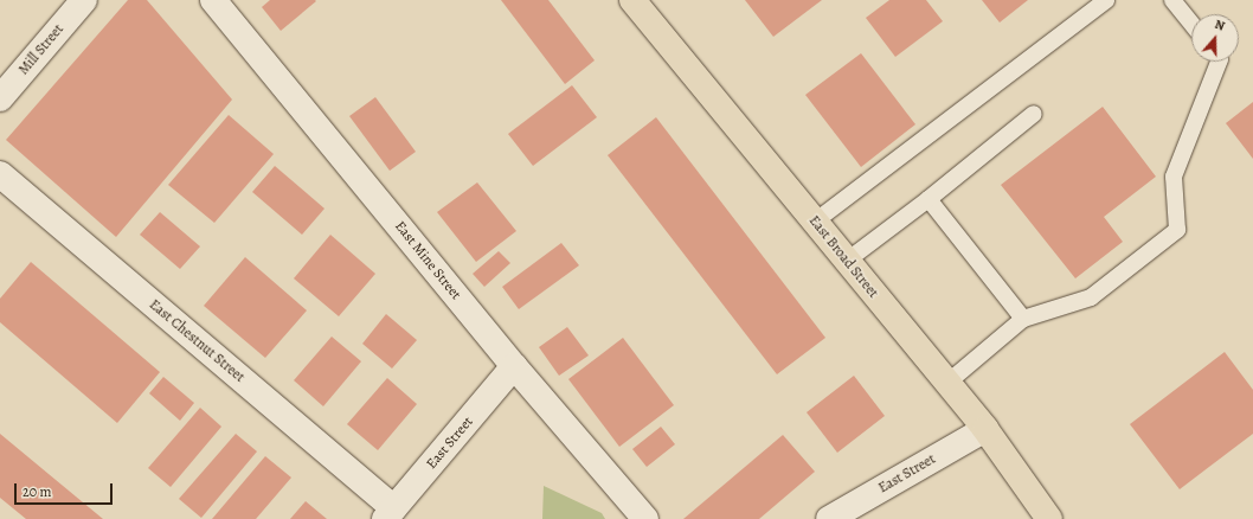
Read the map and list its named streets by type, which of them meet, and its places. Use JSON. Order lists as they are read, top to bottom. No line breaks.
{"streets":{"highway":["East Broad Street"],"street":["Mill Street","East Mine Street","East Chestnut Street","East Street"]},"crossings":[["East Broad Street","East Street"],["East Mine Street","East Street"],["East Chestnut Street","East Street"]],"scale_bar":"20 m","north":"top"}
